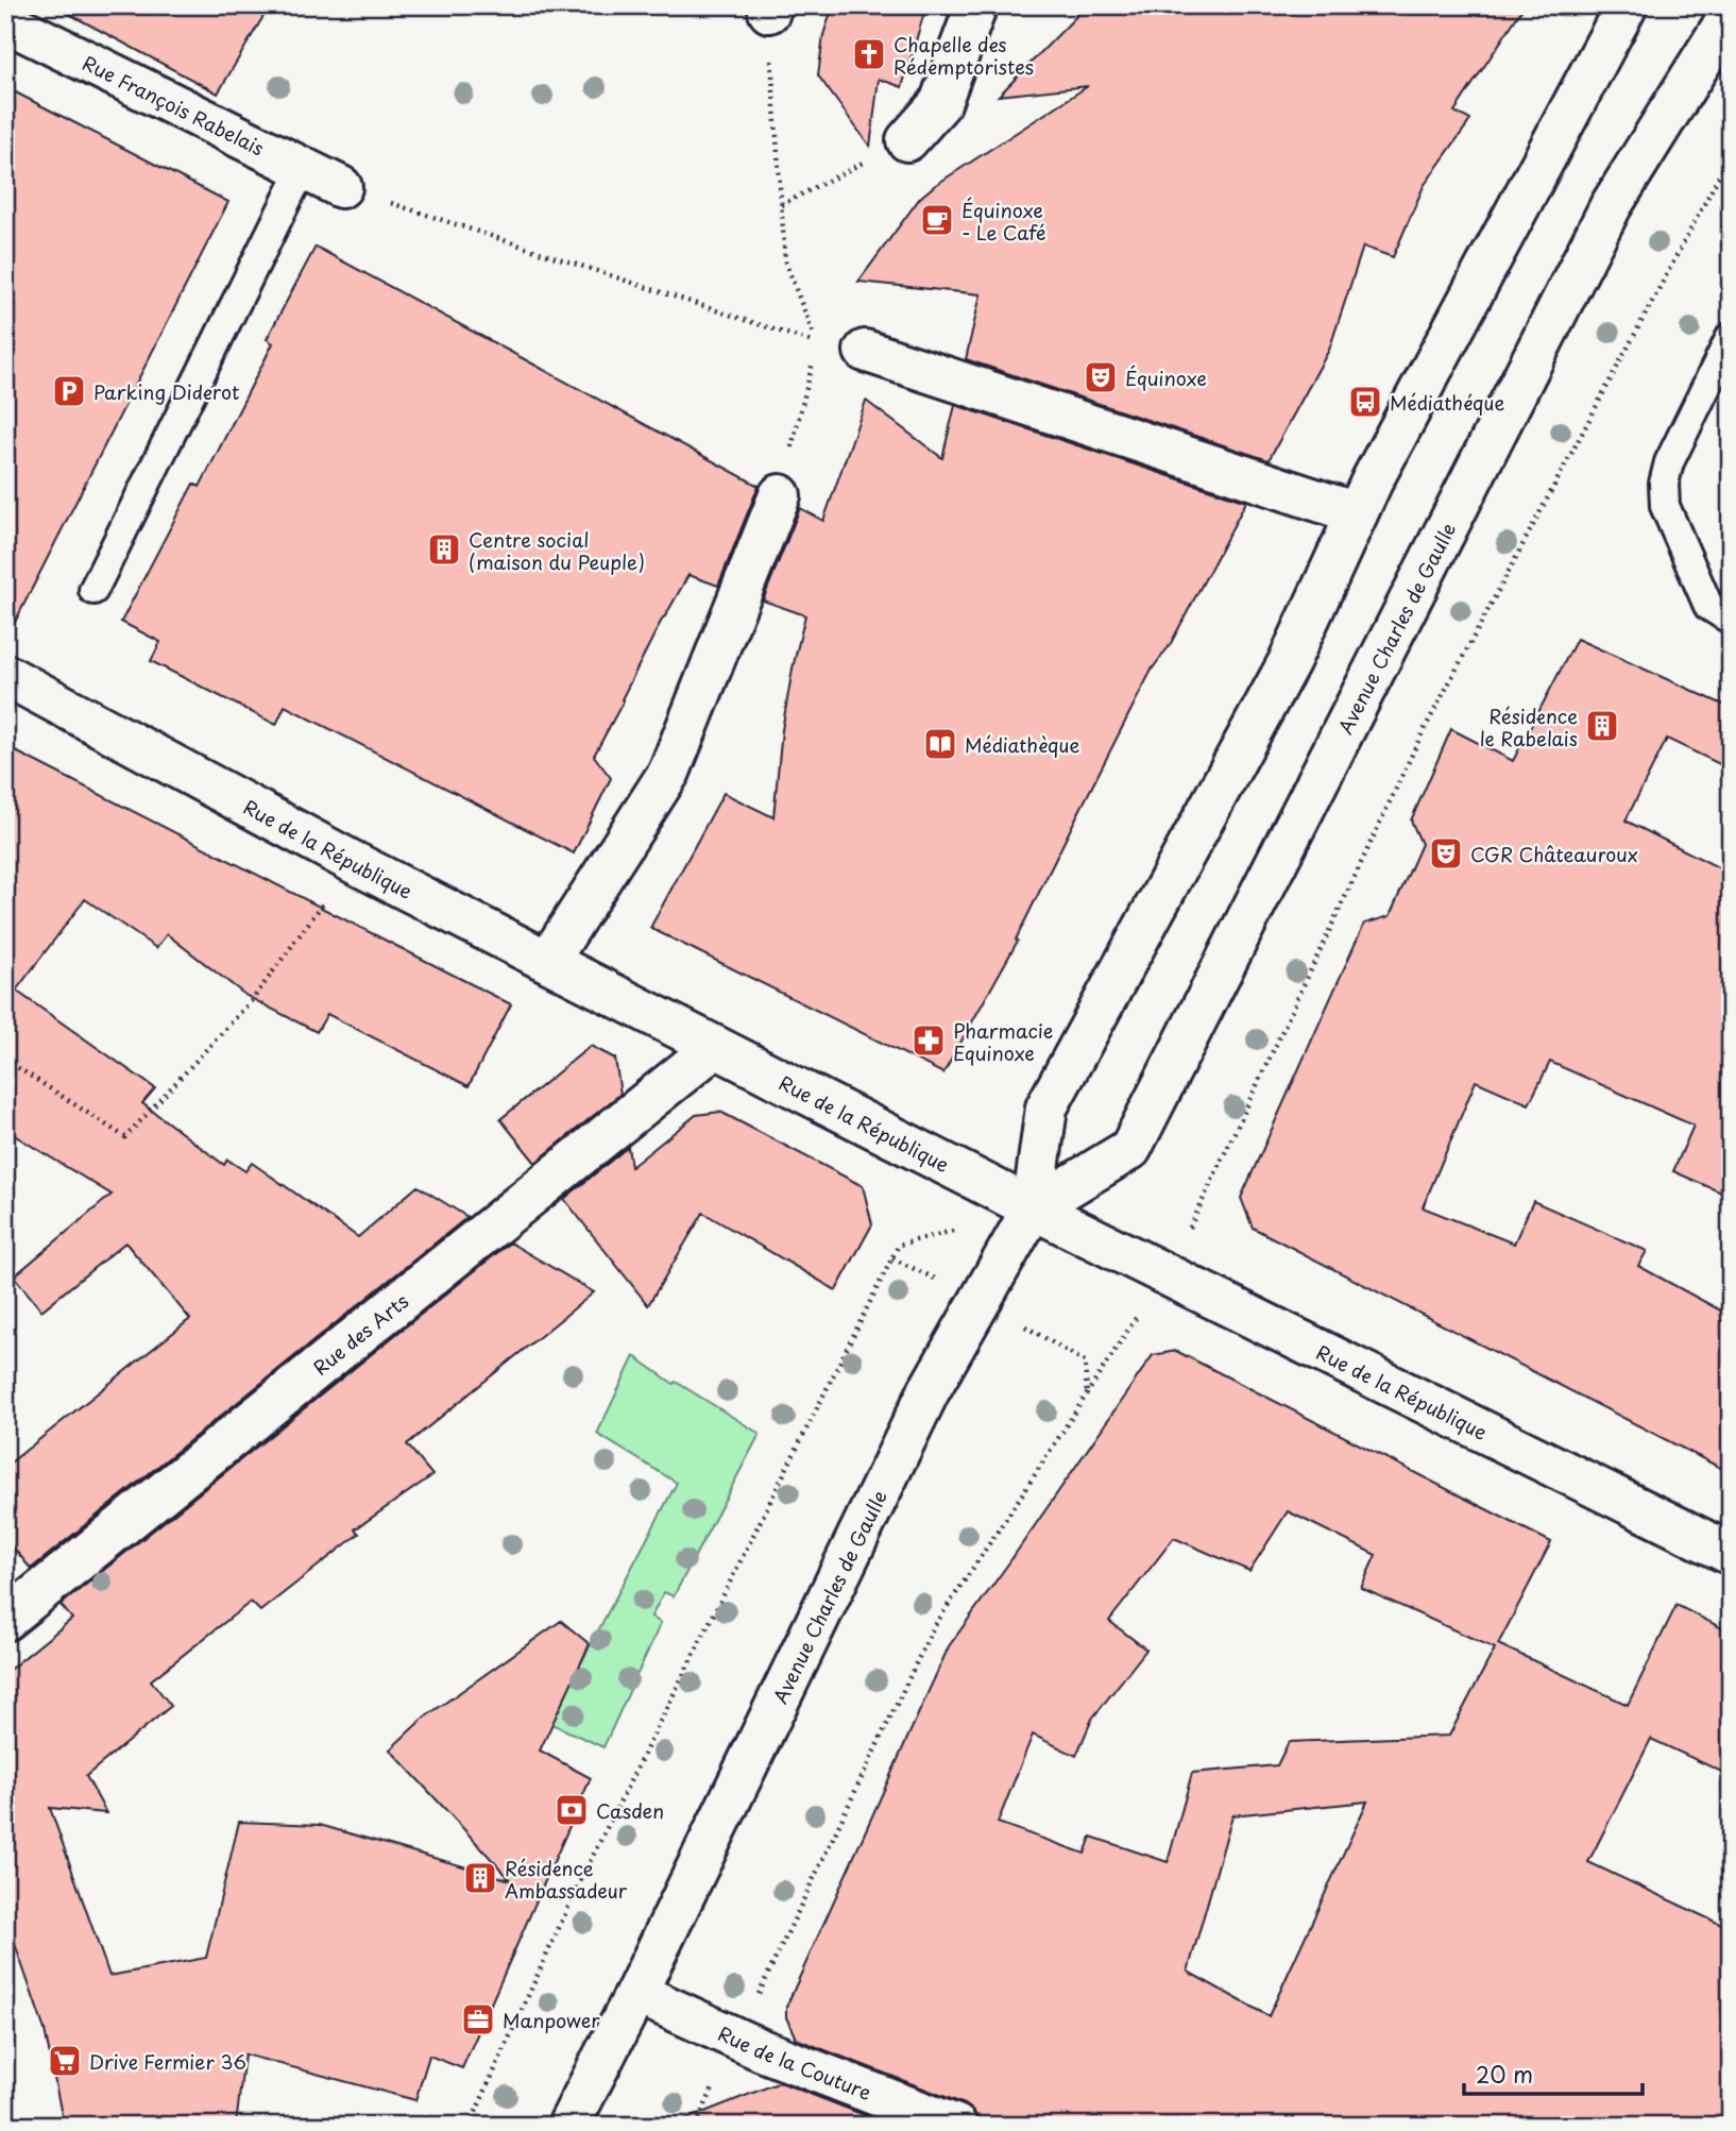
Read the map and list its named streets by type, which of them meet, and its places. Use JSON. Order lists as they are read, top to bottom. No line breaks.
{"streets":{"main road":["Rue François Rabelais","Avenue Charles de Gaulle","Rue de la République","Rue des Arts","Rue de la Couture"]},"crossings":[["Avenue Charles de Gaulle","Rue de la République"],["Avenue Charles de Gaulle","Rue de la Couture"],["Rue de la République","Rue des Arts"]],"places":{"church":["Chapelle des Rédemptoristes"],"cafe":["Équinoxe - Le Café"],"theatre":["Équinoxe","CGR Châteauroux"],"parking":["Parking Diderot"],"bus stop":["Médiathéque"],"building":["Centre social (maison du Peuple)","Résidence le Rabelais","Résidence Ambassadeur"],"library":["Médiathèque"],"pharmacy":["Pharmacie Equinoxe"],"bank":["Casden"],"office":["Manpower"],"supermarket":["Drive Fermier 36"]},"scale_bar":"20 m"}
